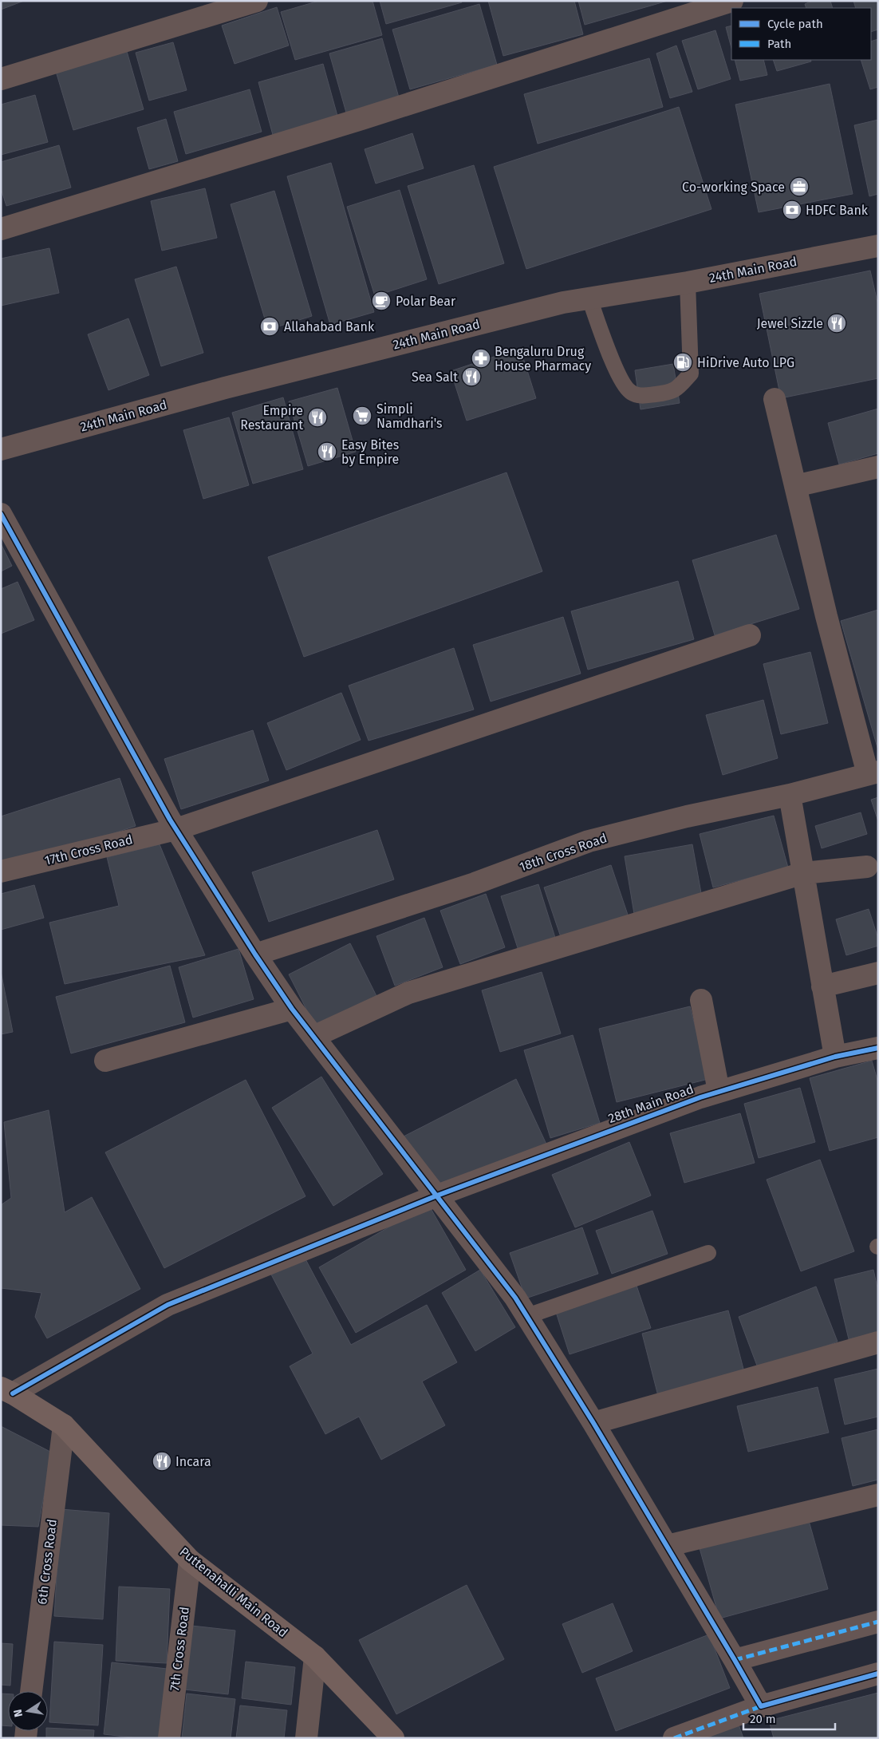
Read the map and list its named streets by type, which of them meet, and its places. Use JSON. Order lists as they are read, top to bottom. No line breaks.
{"streets":{"main road":["Puttenahalli Main Road"],"street":["24th Main Road","17th Cross Road","18th Cross Road","28th Main Road","6th Cross Road","7th Cross Road"]},"crossings":[["28th Main Road","Puttenahalli Main Road"],["6th Cross Road","Puttenahalli Main Road"],["Puttenahalli Main Road","7th Cross Road"]],"places":{"office":["Co-working Space"],"bank":["HDFC Bank","Allahabad Bank"],"cafe":["Polar Bear"],"restaurant":["Jewel Sizzle","Sea Salt","Empire Restaurant","Easy Bites by Empire","Incara"],"pharmacy":["Bengaluru Drug House Pharmacy"],"fuel station":["HiDrive Auto LPG"],"supermarket":["Simpli Namdhari's"]},"legend":["Cycle path","Path"],"scale_bar":"20 m","north":"left"}
